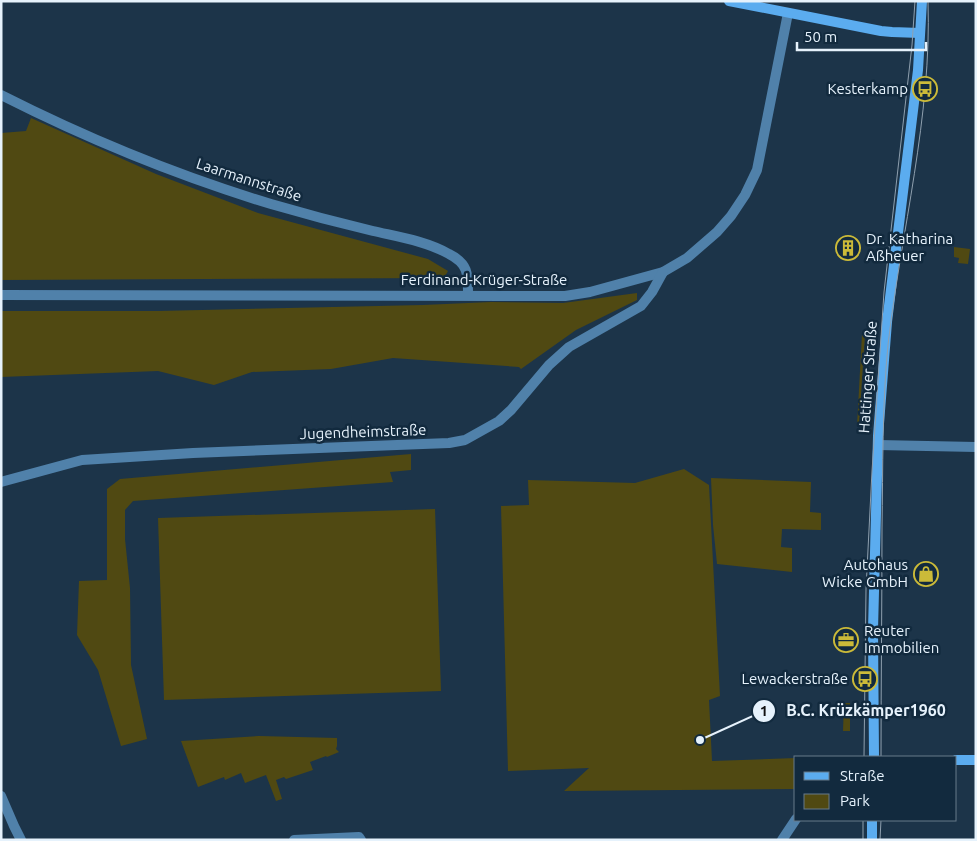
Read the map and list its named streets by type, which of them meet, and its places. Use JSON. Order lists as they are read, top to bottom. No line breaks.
{"streets":{"street":["Laarmannstraße","Ferdinand-Krüger-Straße","Hattinger Straße","Jugendheimstraße"]},"crossings":[["Laarmannstraße","Ferdinand-Krüger-Straße"],["Ferdinand-Krüger-Straße","Jugendheimstraße"]],"places":{"bus stop":["Kesterkamp","Lewackerstraße"],"building":["Dr. Katharina Aßheuer"],"shop":["Autohaus Wicke GmbH"],"office":["Reuter Immobilien"],"other":["B.C. Krüzkämper1960"]},"legend":["Straße","Park"],"scale_bar":"50 m"}
